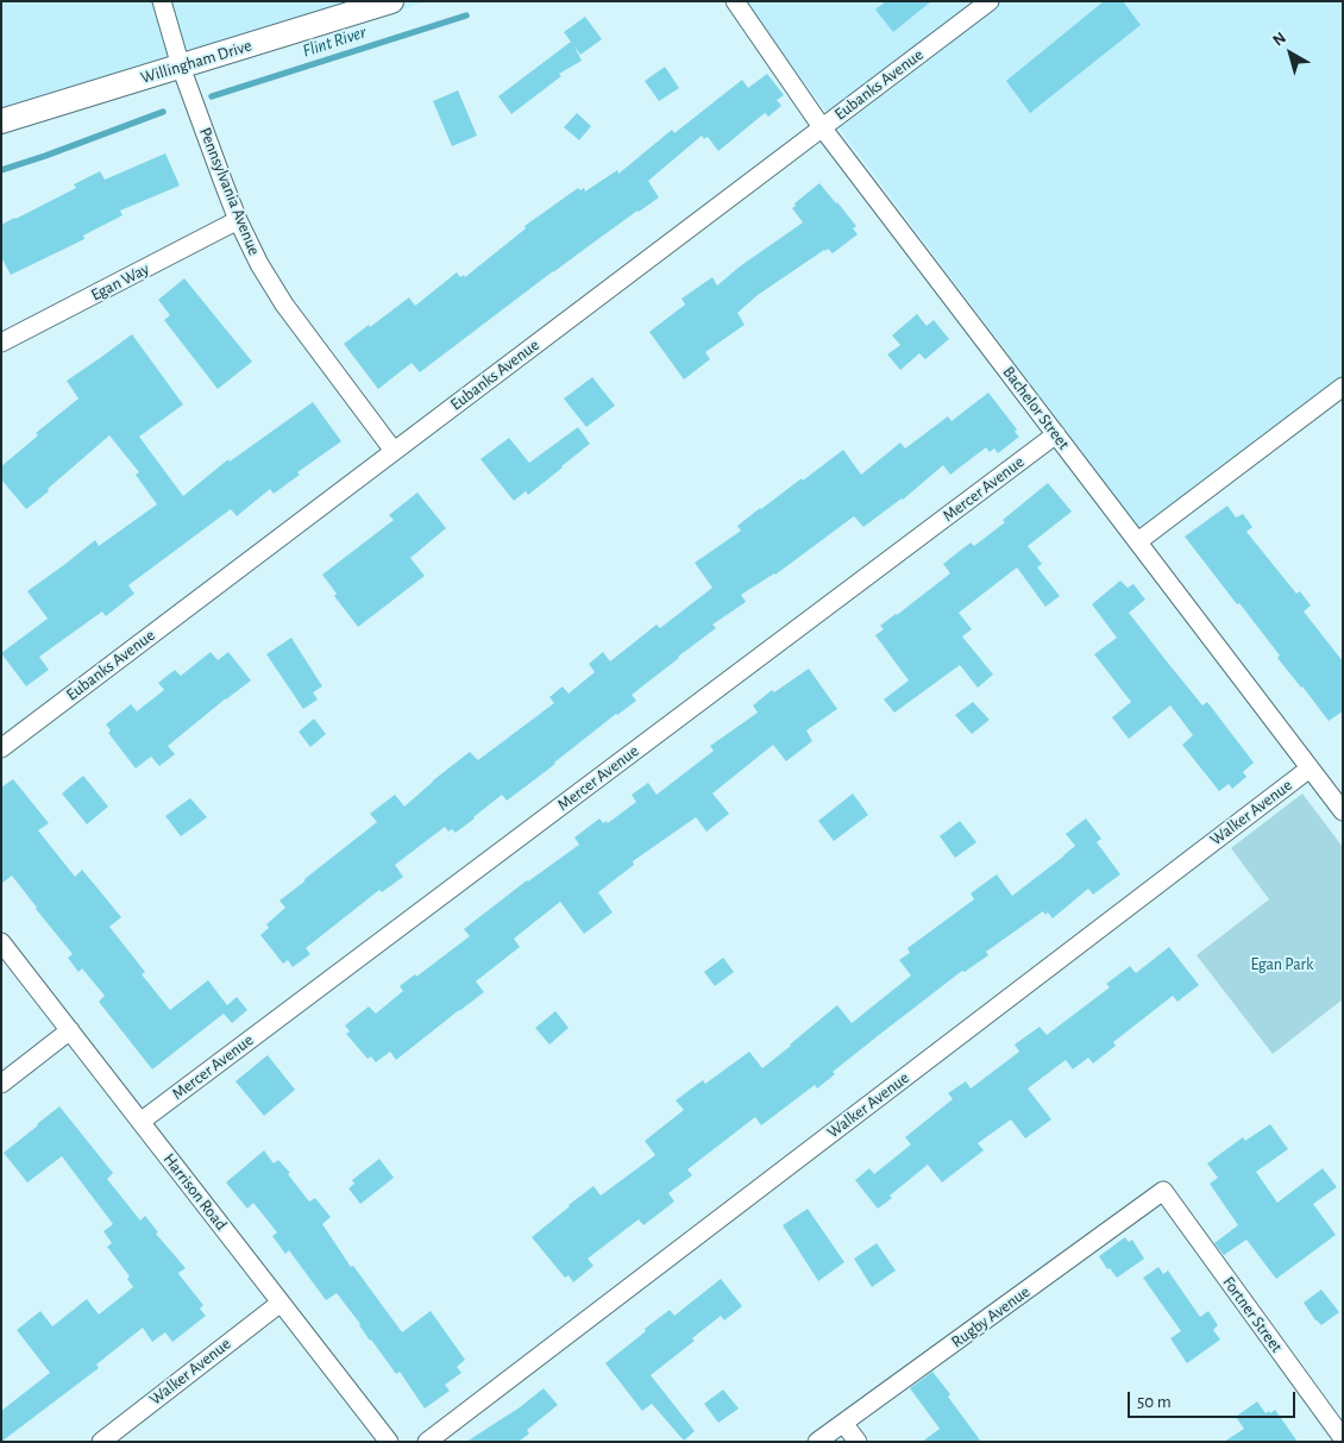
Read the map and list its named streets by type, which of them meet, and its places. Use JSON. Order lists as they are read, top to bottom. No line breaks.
{"streets":{"street":["Willingham Drive","Eubanks Avenue","Pennsylvania Avenue","Egan Way","Bachelor Street","Mercer Avenue","Walker Avenue","Harrison Road","Fortner Street","Rugby Avenue"]},"crossings":[["Willingham Drive","Pennsylvania Avenue"],["Eubanks Avenue","Pennsylvania Avenue"],["Eubanks Avenue","Bachelor Street"],["Pennsylvania Avenue","Egan Way"],["Bachelor Street","Mercer Avenue"],["Bachelor Street","Walker Avenue"],["Mercer Avenue","Harrison Road"],["Walker Avenue","Harrison Road"],["Fortner Street","Rugby Avenue"]],"water":["Flint River"],"parks":["Egan Park"],"scale_bar":"50 m","north":"top left"}
